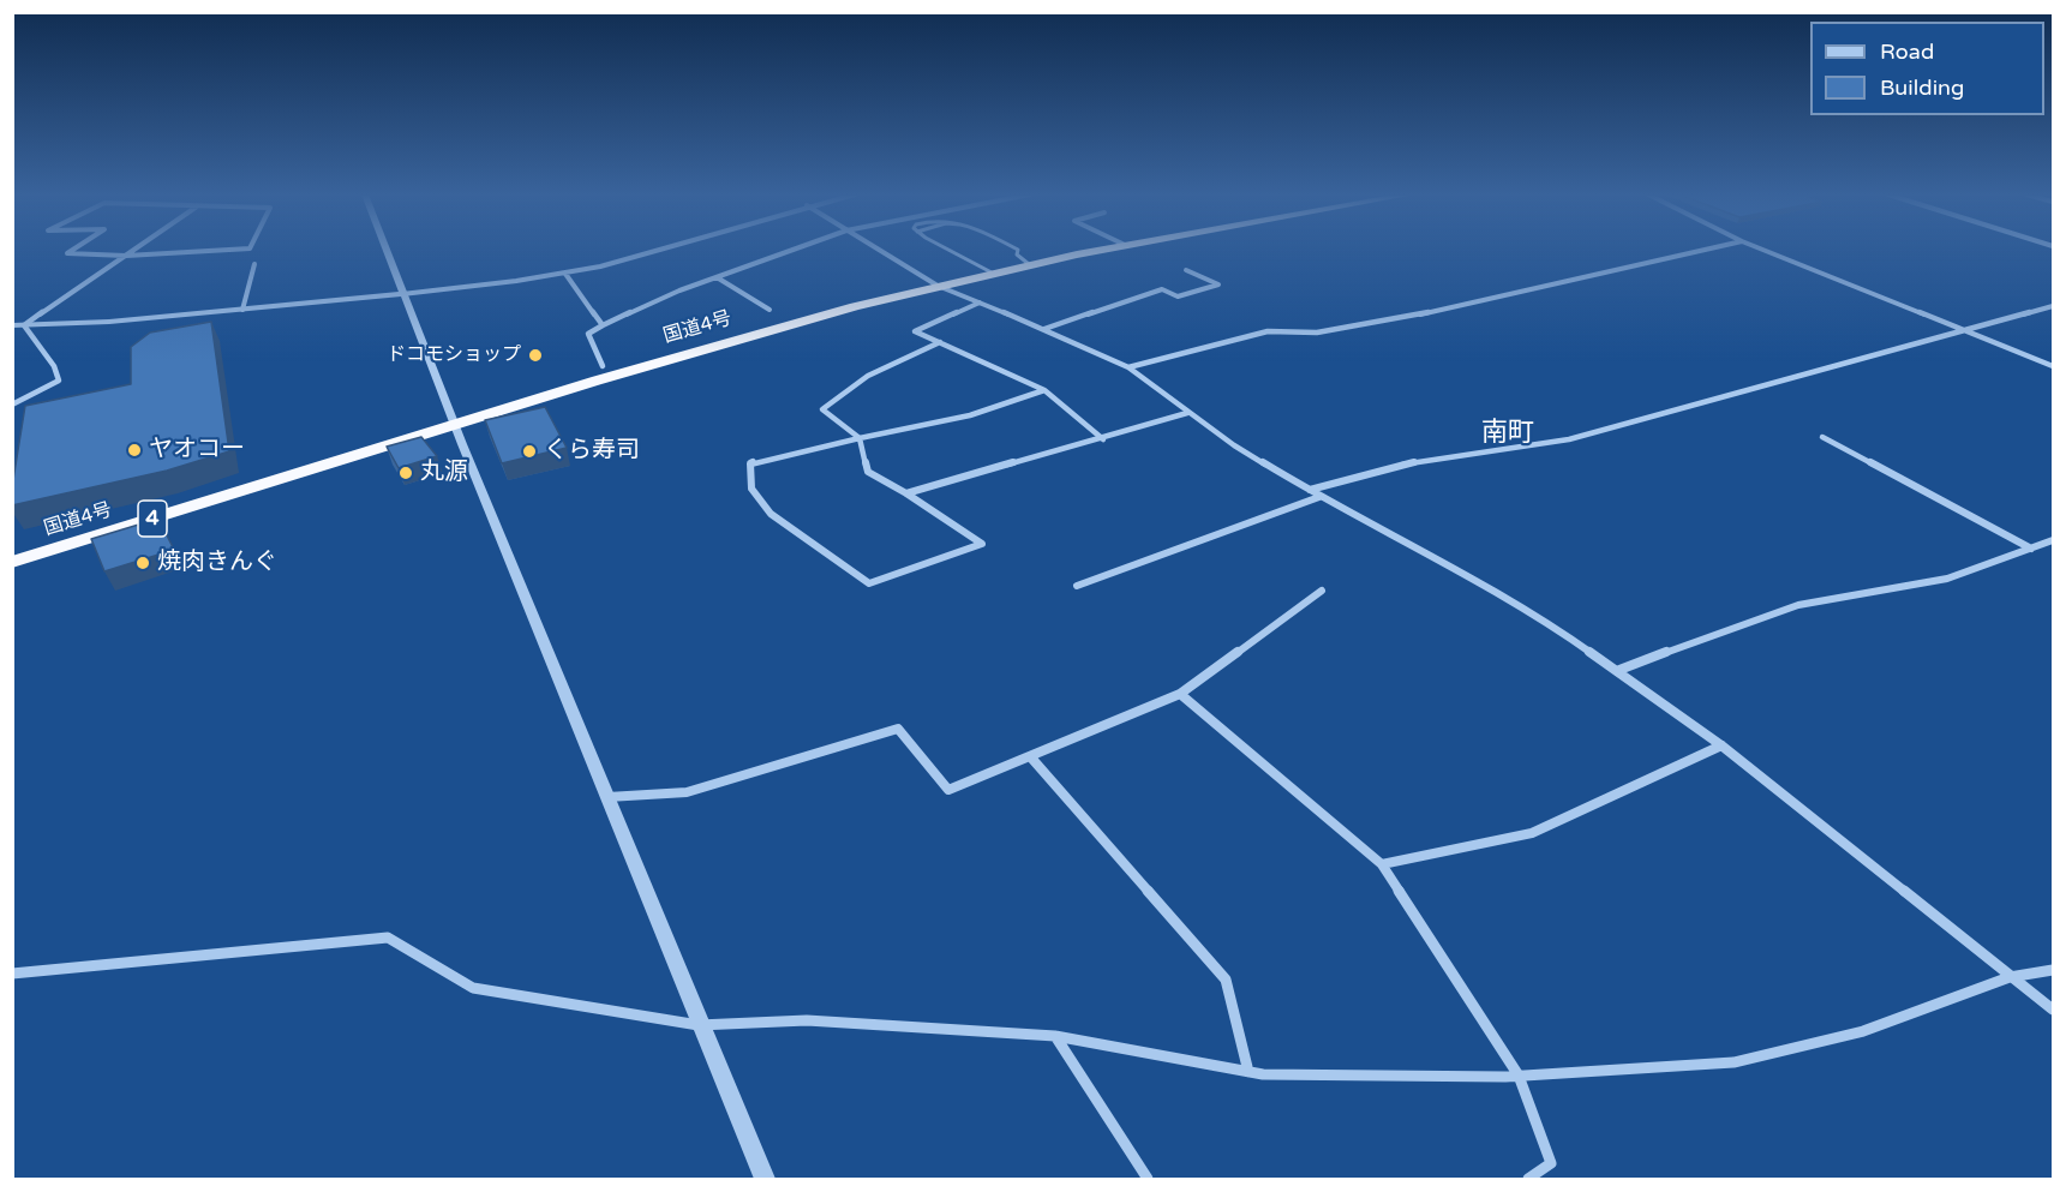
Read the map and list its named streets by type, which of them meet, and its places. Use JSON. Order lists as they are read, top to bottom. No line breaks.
{"streets":{"highway":["国道4号","4"]},"districts":["南町"],"places":["ドコモショップ","ヤオコー","くら寿司","丸源","焼肉きんぐ"],"legend":["Road","Building"]}
